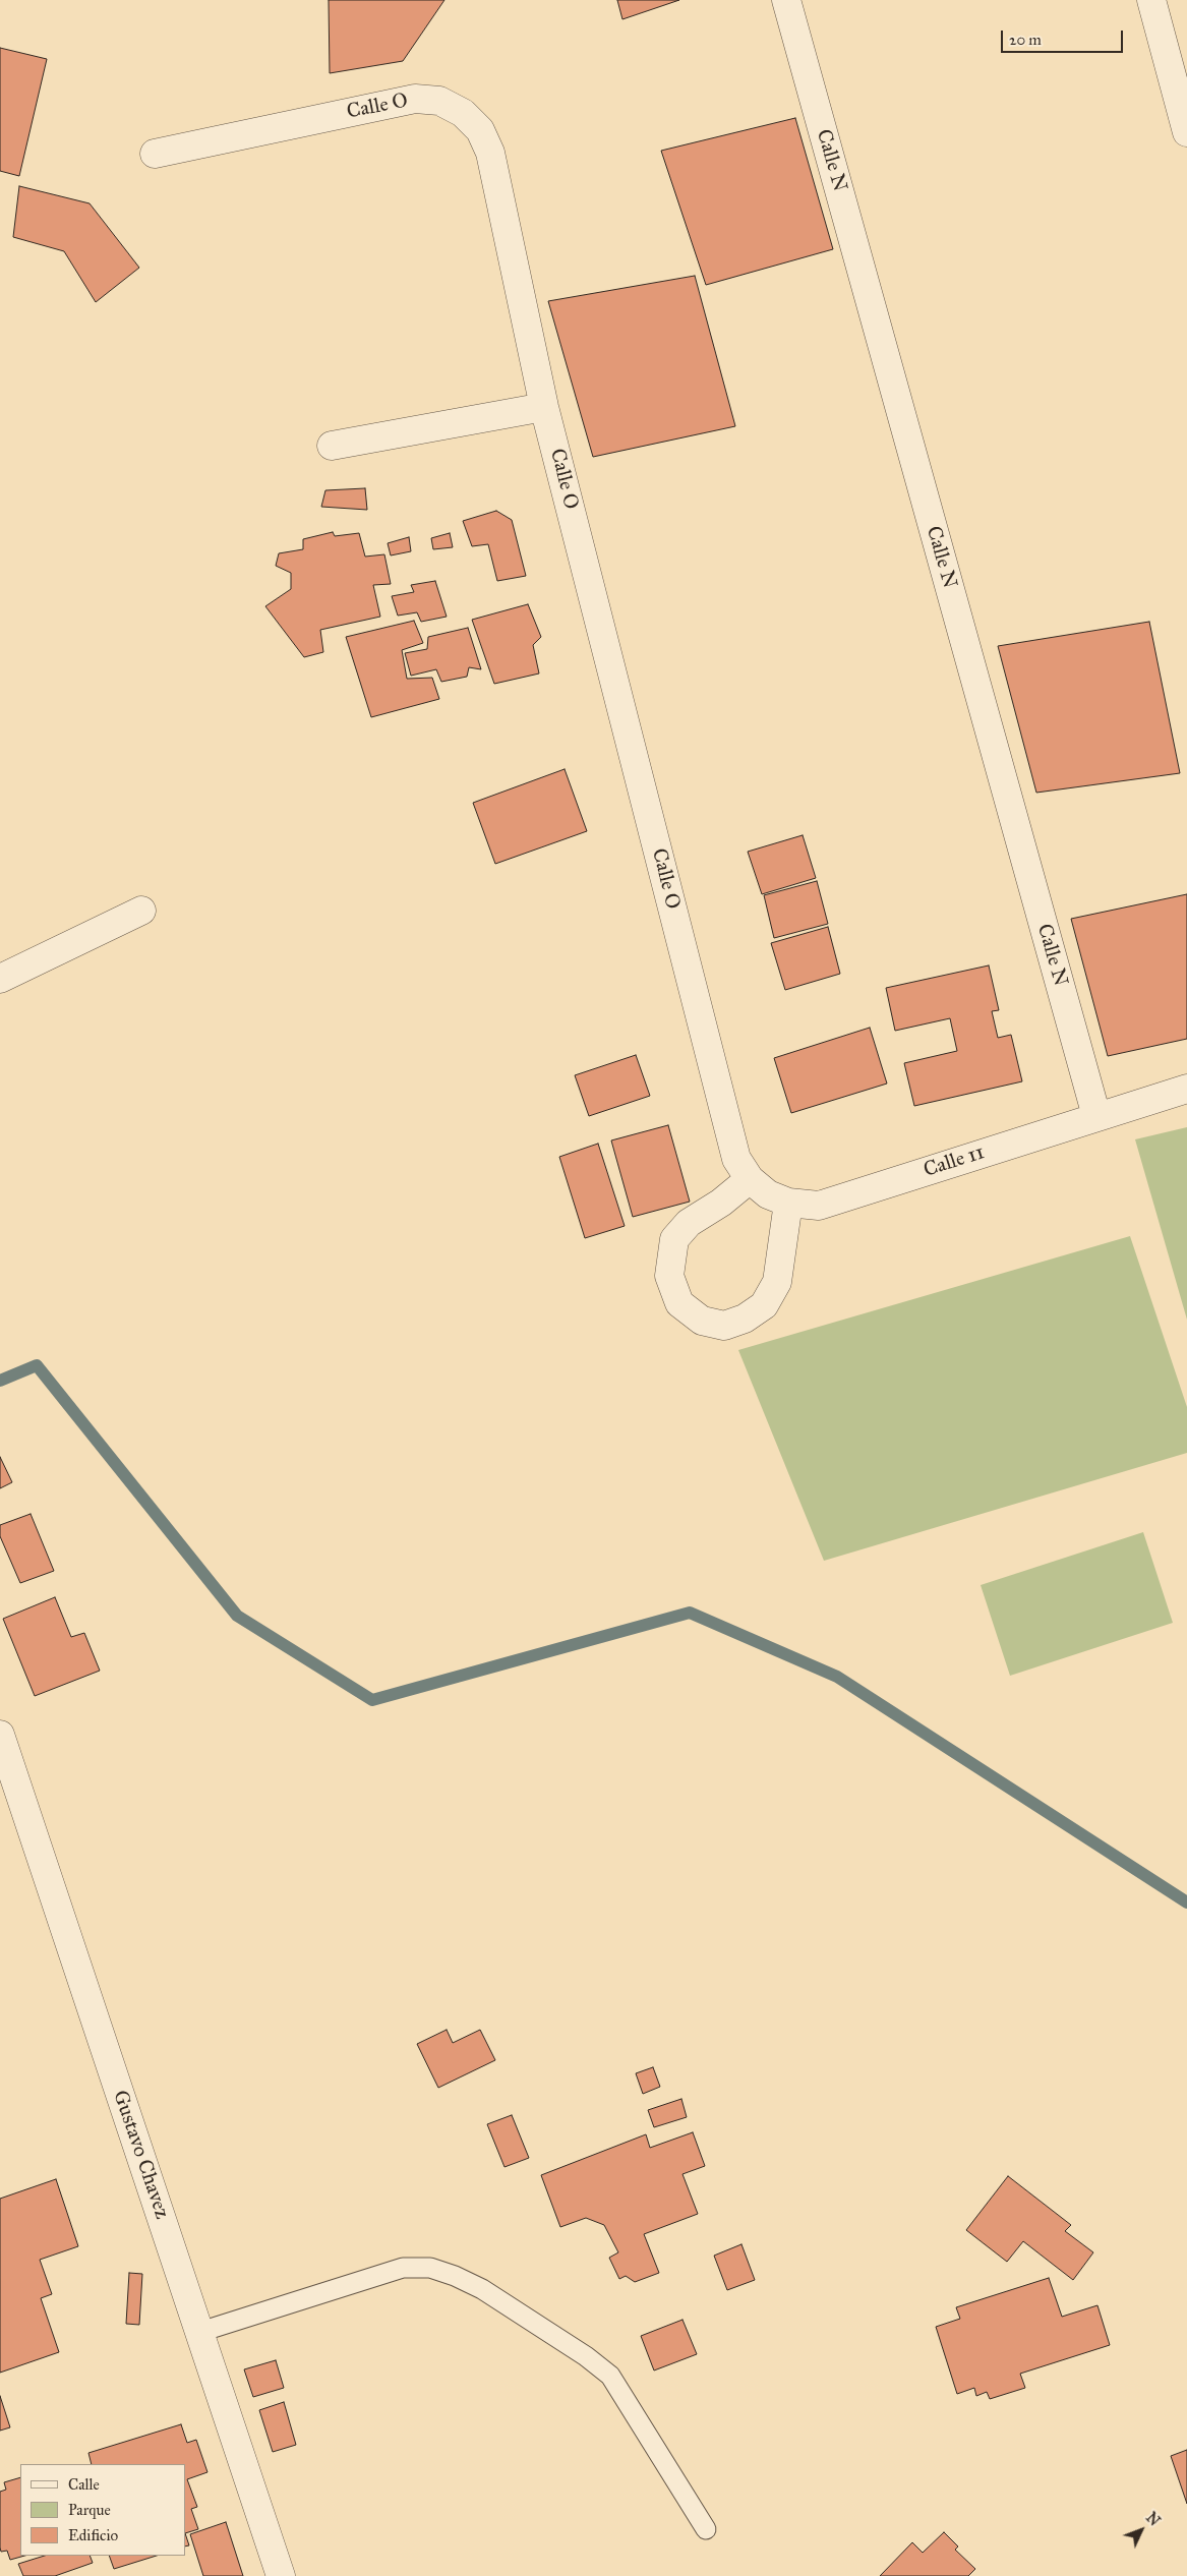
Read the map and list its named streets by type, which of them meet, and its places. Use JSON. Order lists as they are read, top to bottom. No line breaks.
{"streets":{"street":["Calle O","Calle N","Calle 11","Gustavo Chavez"]},"crossings":[["Calle O","Calle 11"],["Calle N","Calle 11"]],"legend":["Calle","Parque","Edificio"],"scale_bar":"20 m","north":"top right"}
